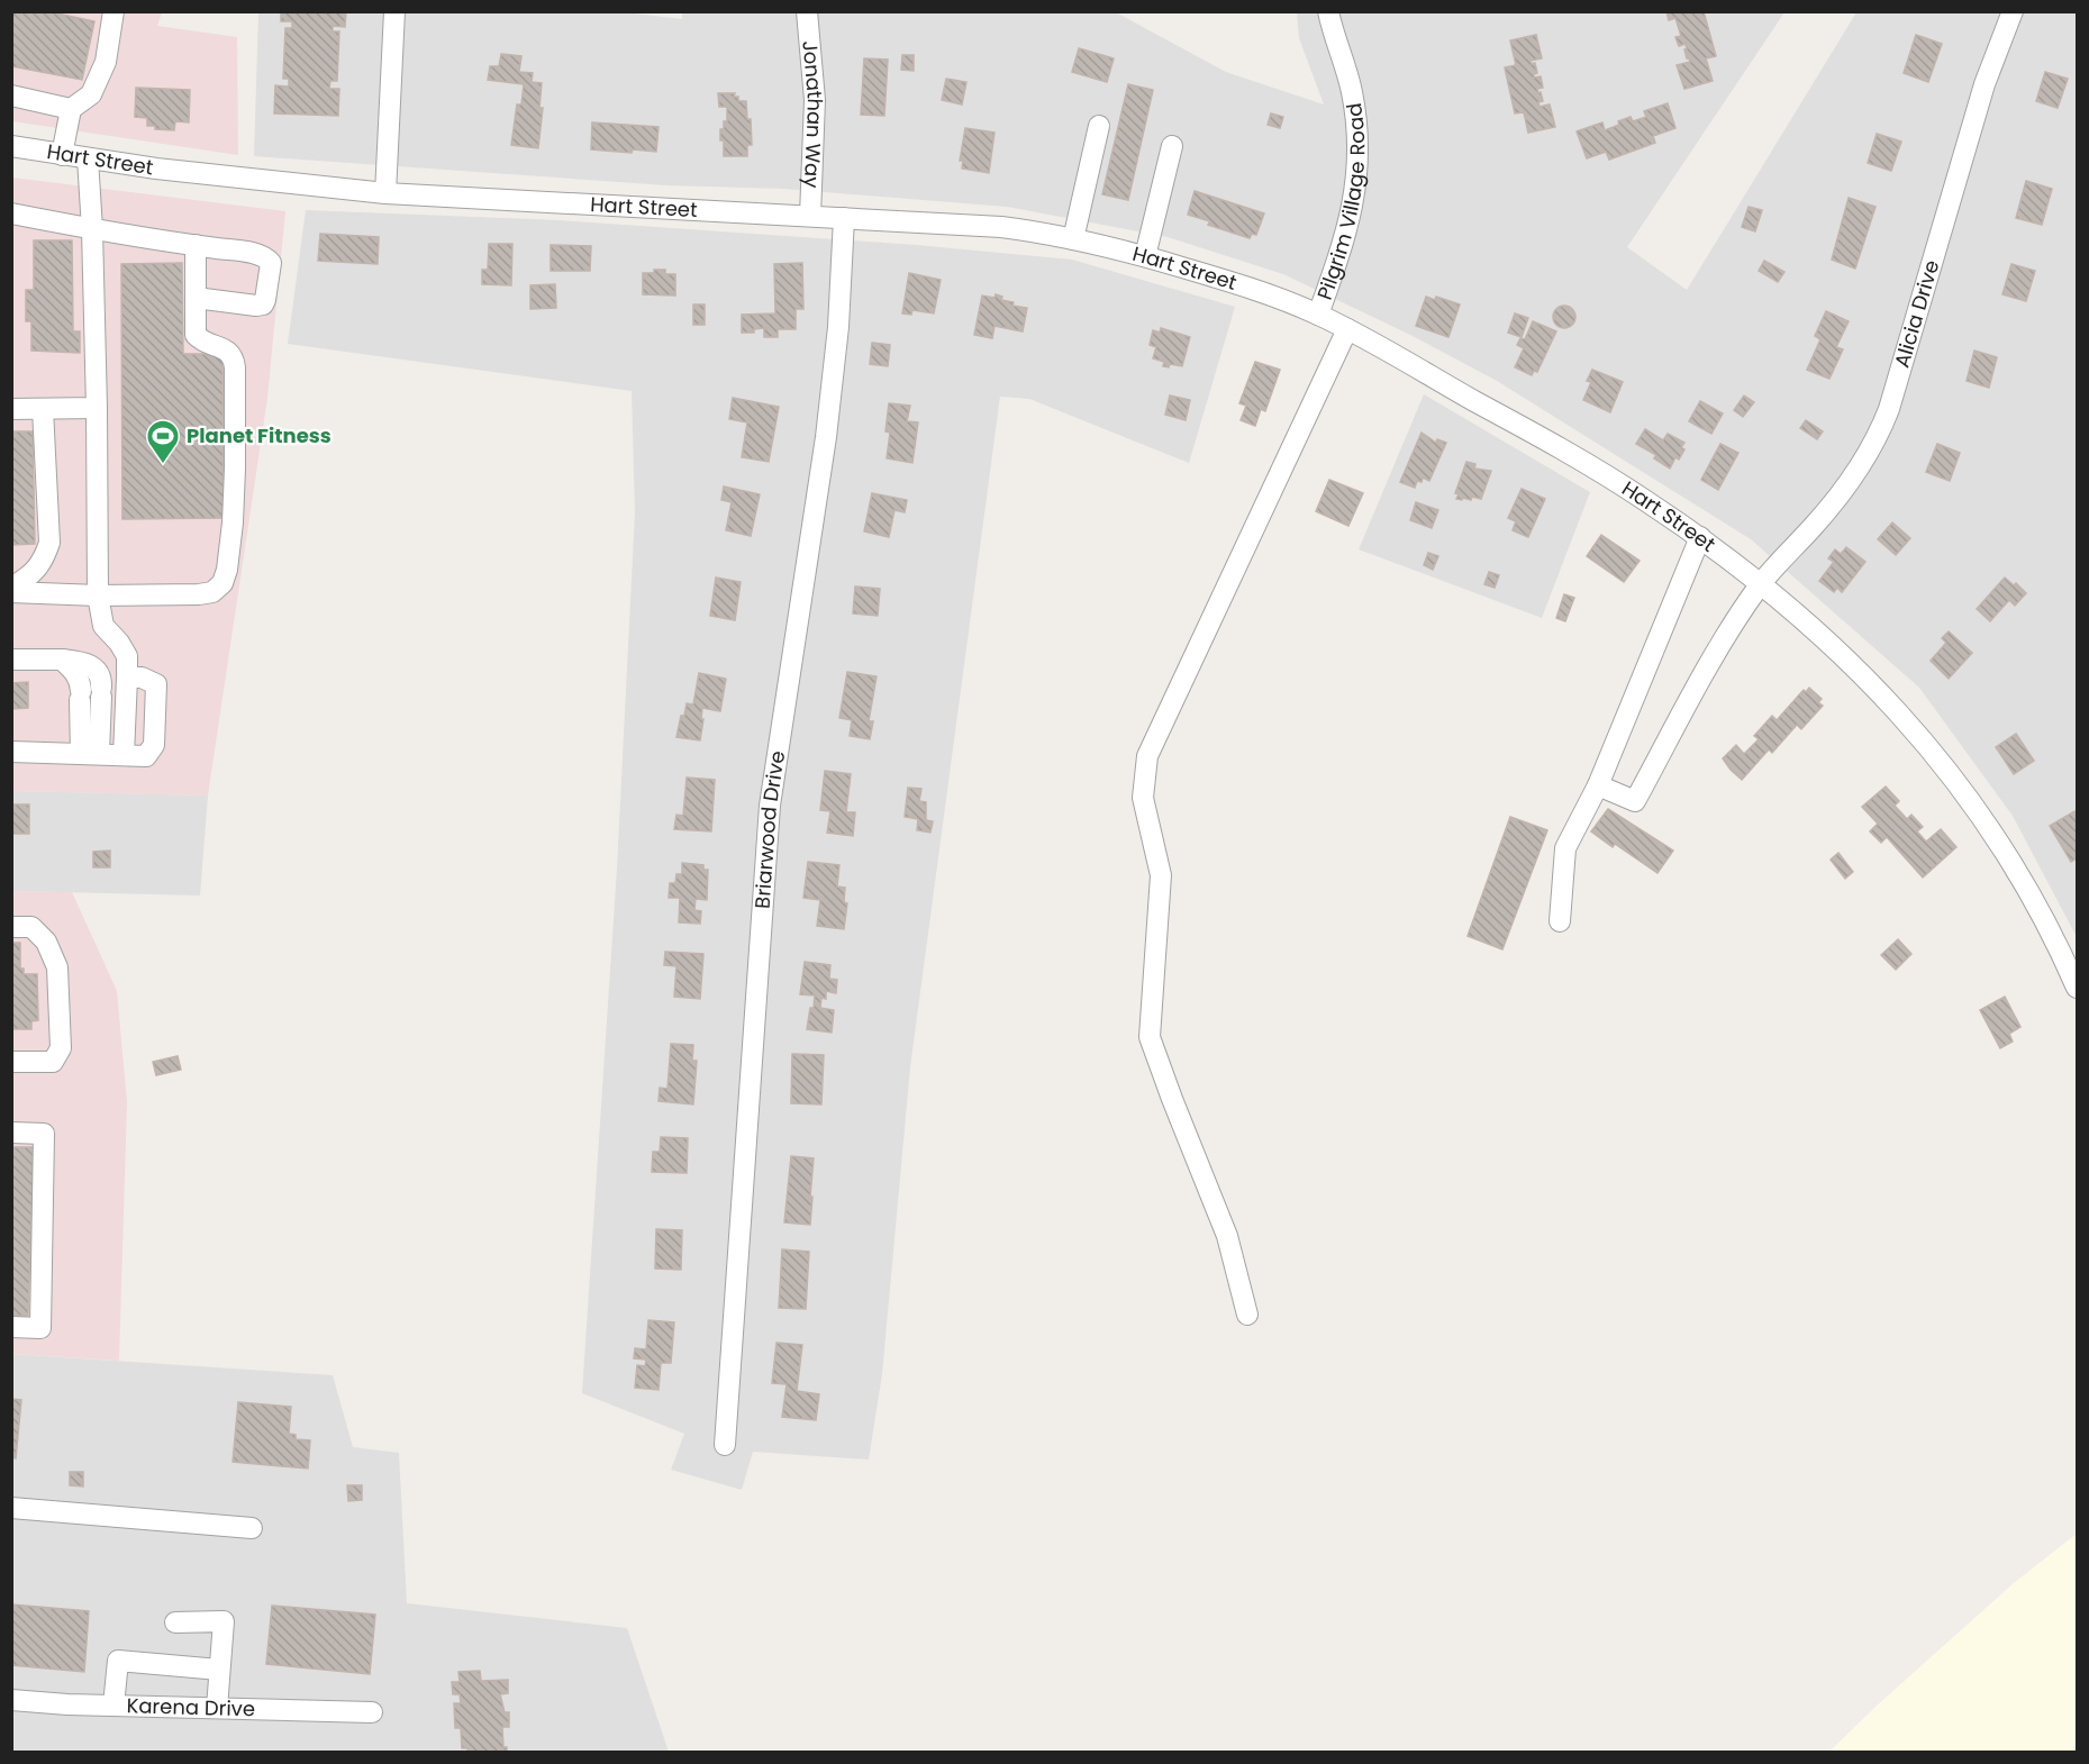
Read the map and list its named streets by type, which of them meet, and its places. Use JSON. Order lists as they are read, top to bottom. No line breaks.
{"streets":{"street":["Jonathan Way","Hart Street","Pilgrim Village Road","Alicia Drive","Briarwood Drive","Karena Drive"]},"crossings":[["Jonathan Way","Hart Street"],["Hart Street","Pilgrim Village Road"],["Hart Street","Alicia Drive"],["Hart Street","Briarwood Drive"]],"places":{"sports":["Planet Fitness"]}}
